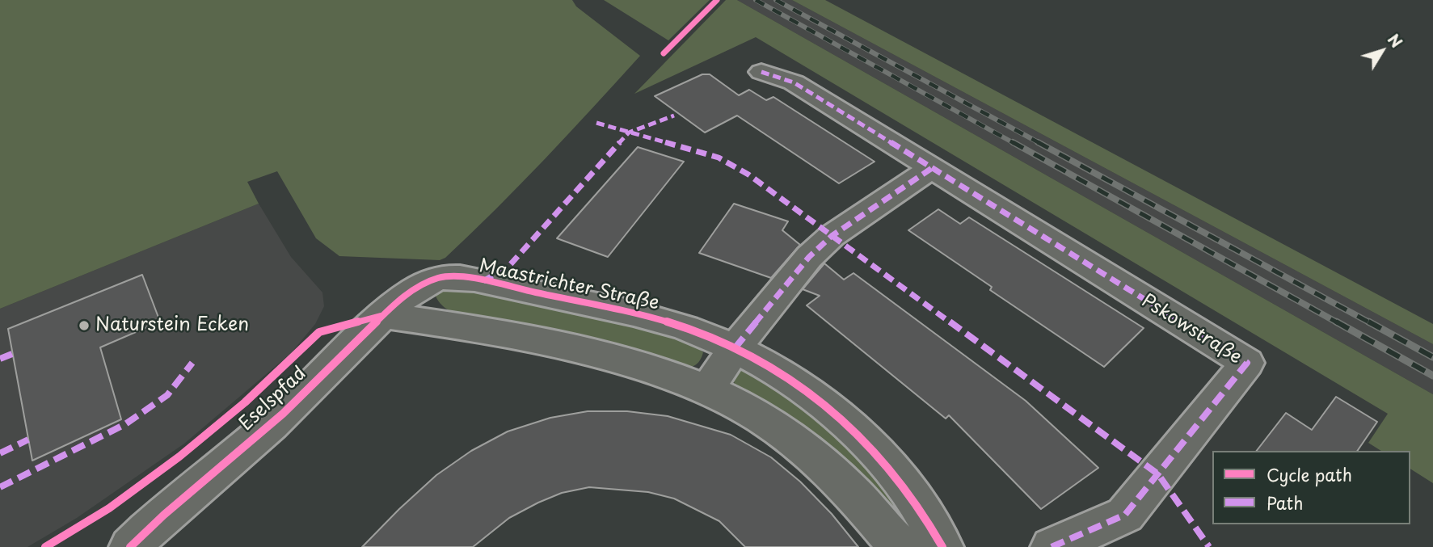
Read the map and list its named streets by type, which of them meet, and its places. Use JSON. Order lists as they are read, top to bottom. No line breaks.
{"streets":{"street":["Maastrichter Straße","Pskowstraße","Eselspfad"]},"crossings":[["Maastrichter Straße","Eselspfad"]],"places":["Naturstein Ecken"],"legend":["Cycle path","Path"],"north":"top right"}
